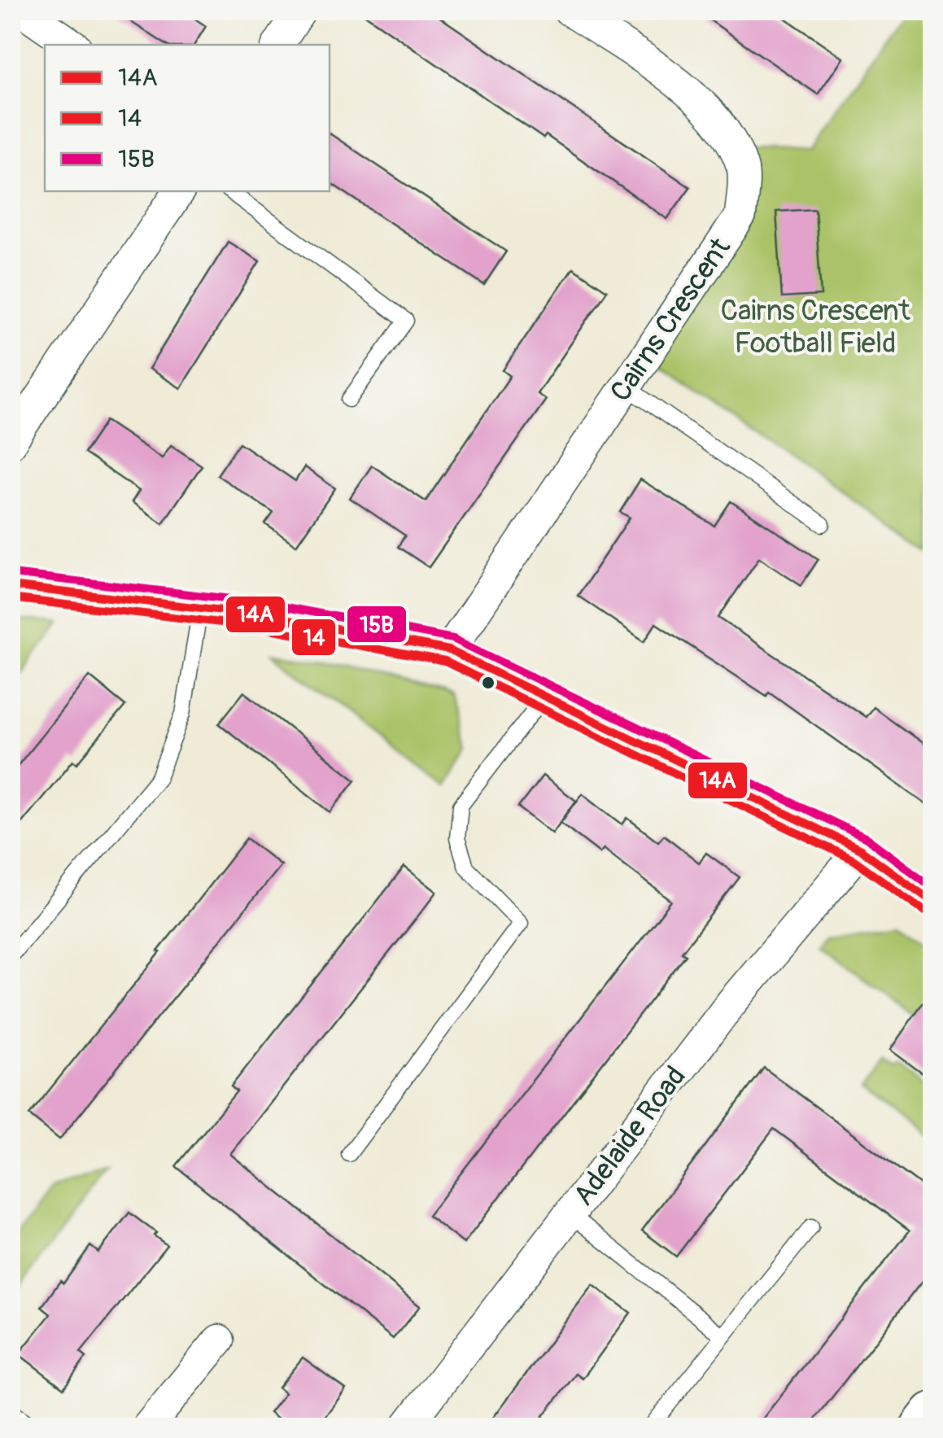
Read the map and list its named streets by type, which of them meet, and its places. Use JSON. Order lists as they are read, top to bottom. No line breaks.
{"streets":{"street":["Cairns Crescent","Adelaide Road"]},"parks":["Cairns Crescent Football Field"],"lines":["transit line 15B","transit line 14A","transit line 14"],"legend":["14A","14","15B"]}
